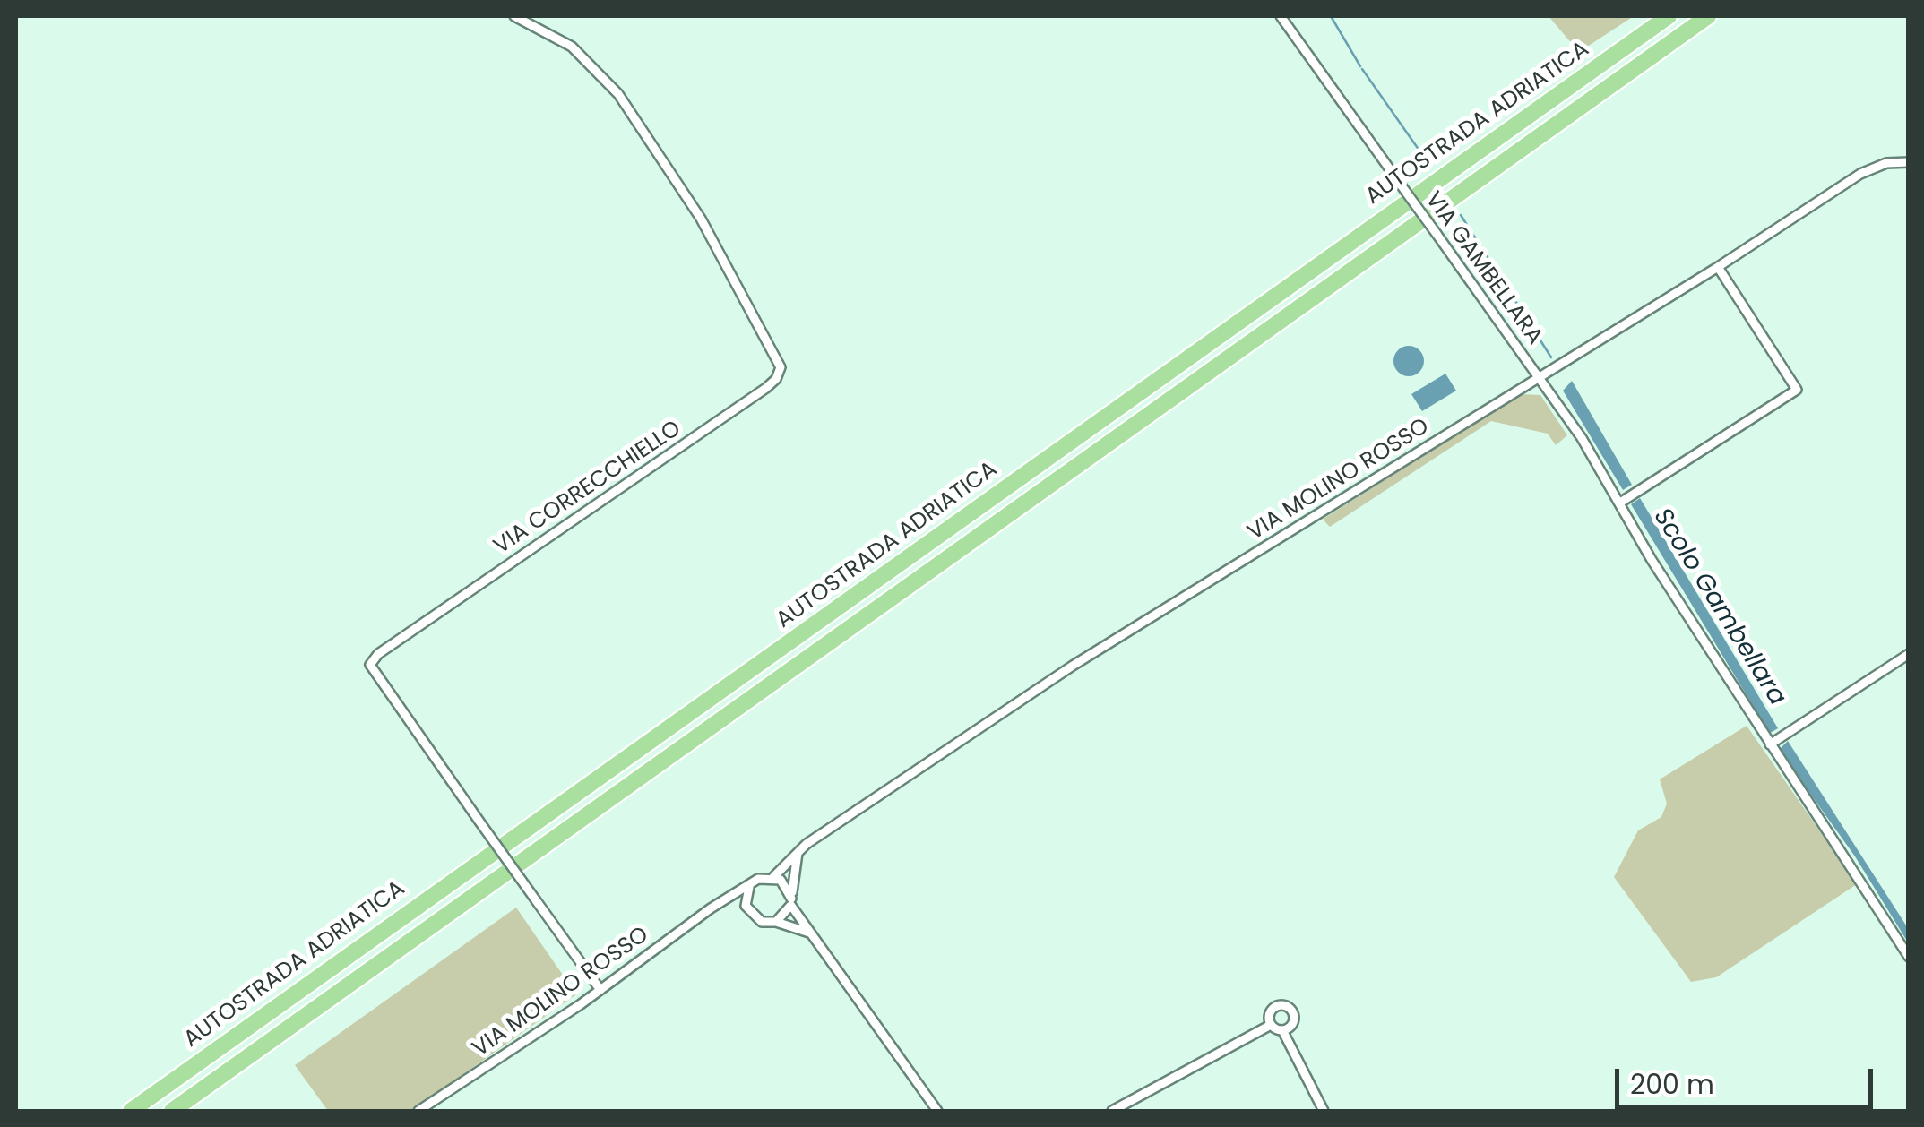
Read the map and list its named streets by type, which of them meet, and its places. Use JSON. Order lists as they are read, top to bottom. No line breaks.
{"streets":{"highway":["AUTOSTRADA ADRIATICA"],"street":["VIA GAMBELLARA","VIA MOLINO ROSSO","VIA CORRECCHIELLO"]},"crossings":[["VIA GAMBELLARA","VIA MOLINO ROSSO"],["VIA MOLINO ROSSO","VIA CORRECCHIELLO"]],"water":["Scolo Gambellara"],"scale_bar":"200 m"}
